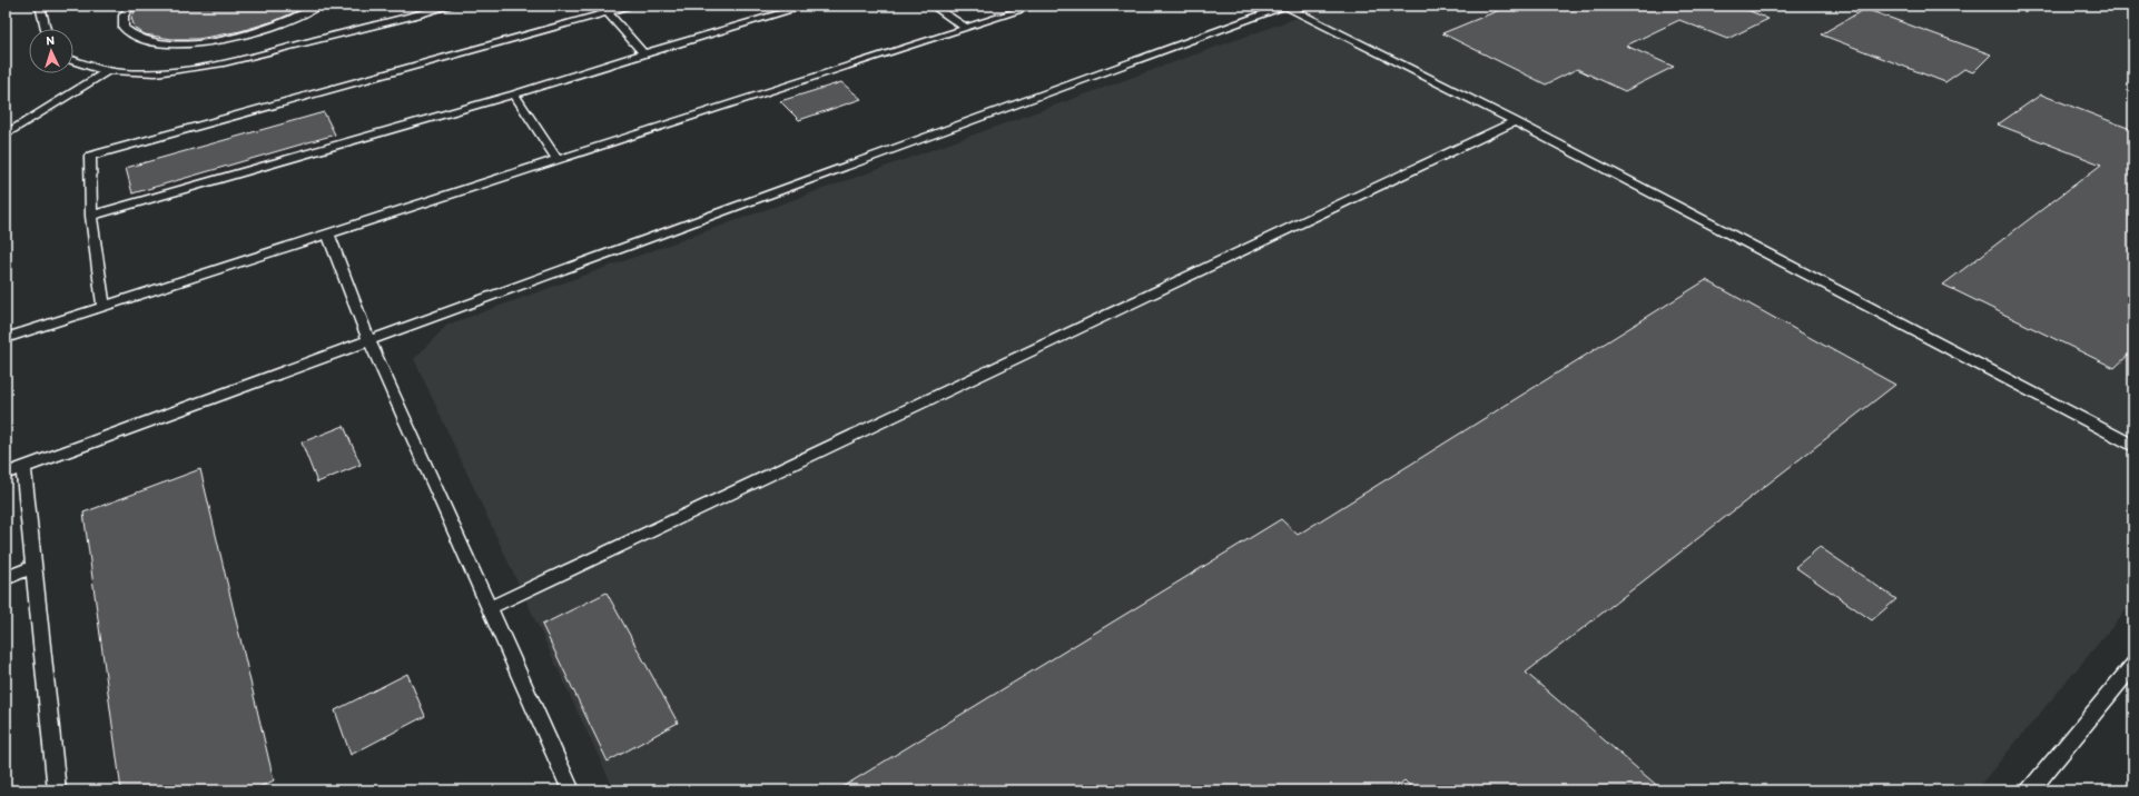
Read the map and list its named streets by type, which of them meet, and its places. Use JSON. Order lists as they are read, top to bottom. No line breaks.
{"north":"top"}
